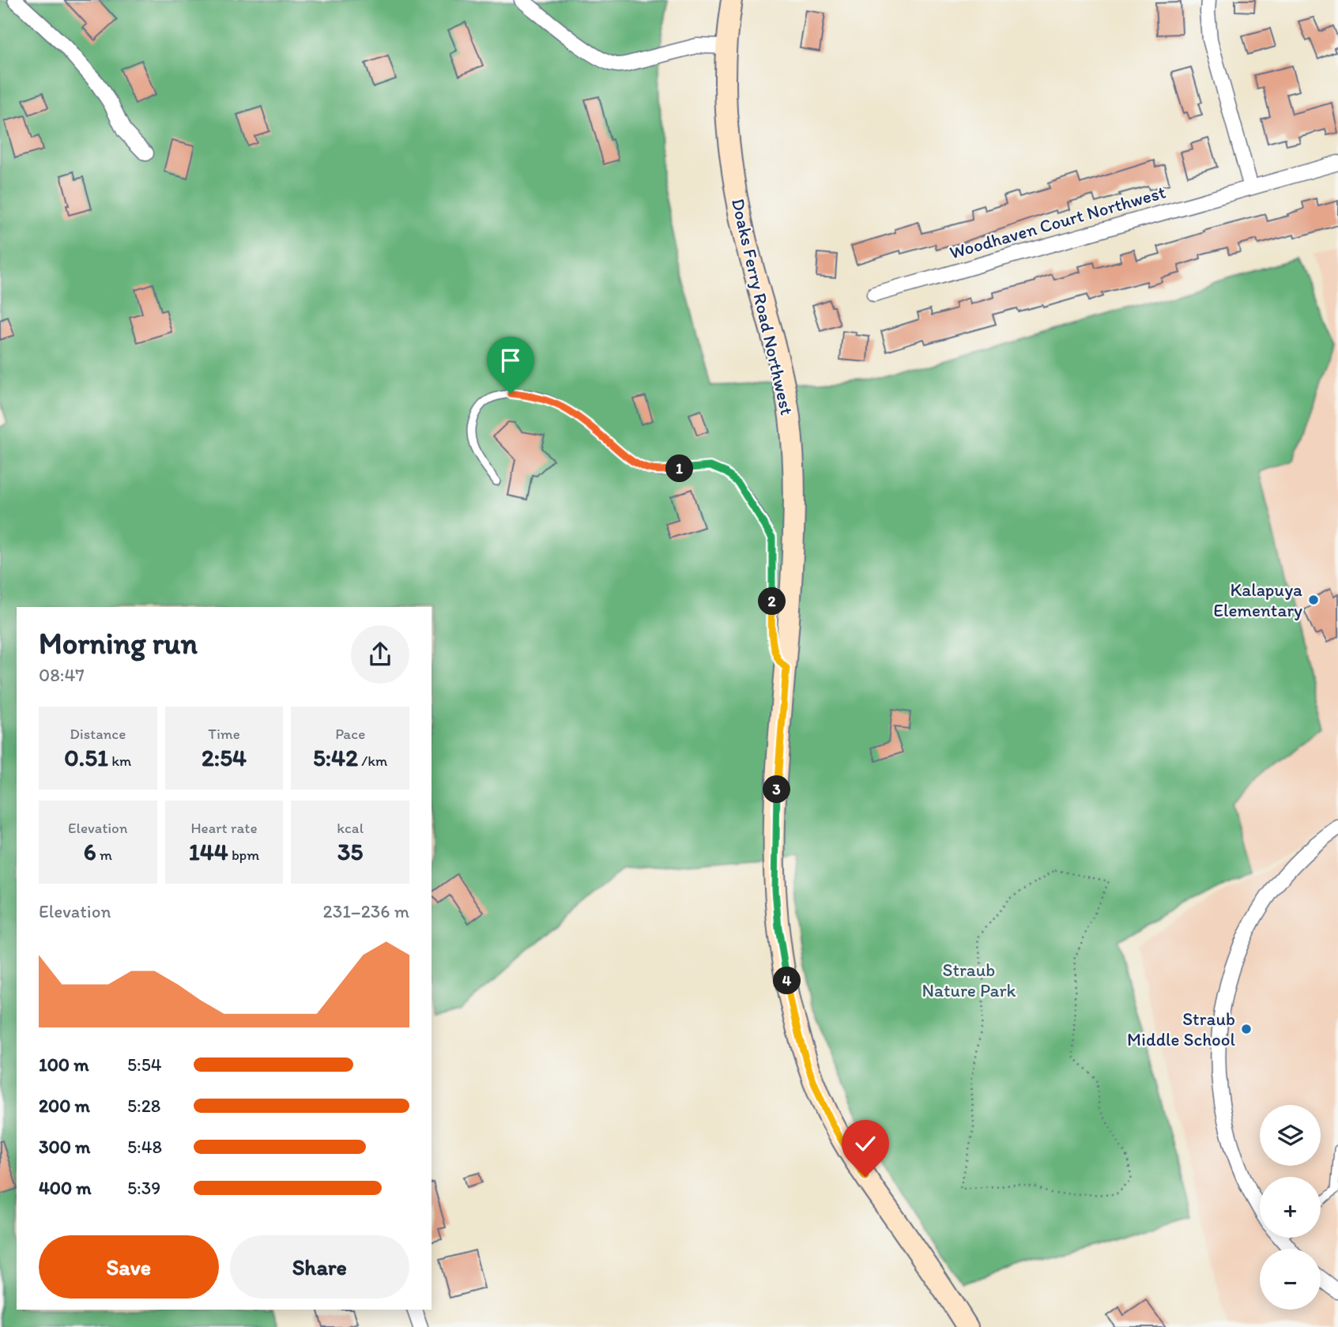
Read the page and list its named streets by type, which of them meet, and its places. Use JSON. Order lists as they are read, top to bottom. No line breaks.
{"streets":{"main road":["Doaks Ferry Road Northwest"],"street":["Woodhaven Court Northwest"]},"parks":["Straub Nature Park"],"places":["Kalapuya Elementary","Straub Middle School"],"page":{"pins":["1","2","3","4"],"heading":["Morning run","08:47"],"stats":[["Distance","0.51 km"],["Time","2:54"],["Pace","5:42 /km"],["Elevation","6 m"],["Heart rate","144 bpm"],["kcal","35"]],"chart":["Elevation","231–236 m"],"list":[{"name":"100 m","note":"5:54"},{"name":"200 m","note":"5:28"},{"name":"300 m","note":"5:48"},{"name":"400 m","note":"5:39"}],"map_buttons":["+","−"],"buttons":["Save","Share"]}}
